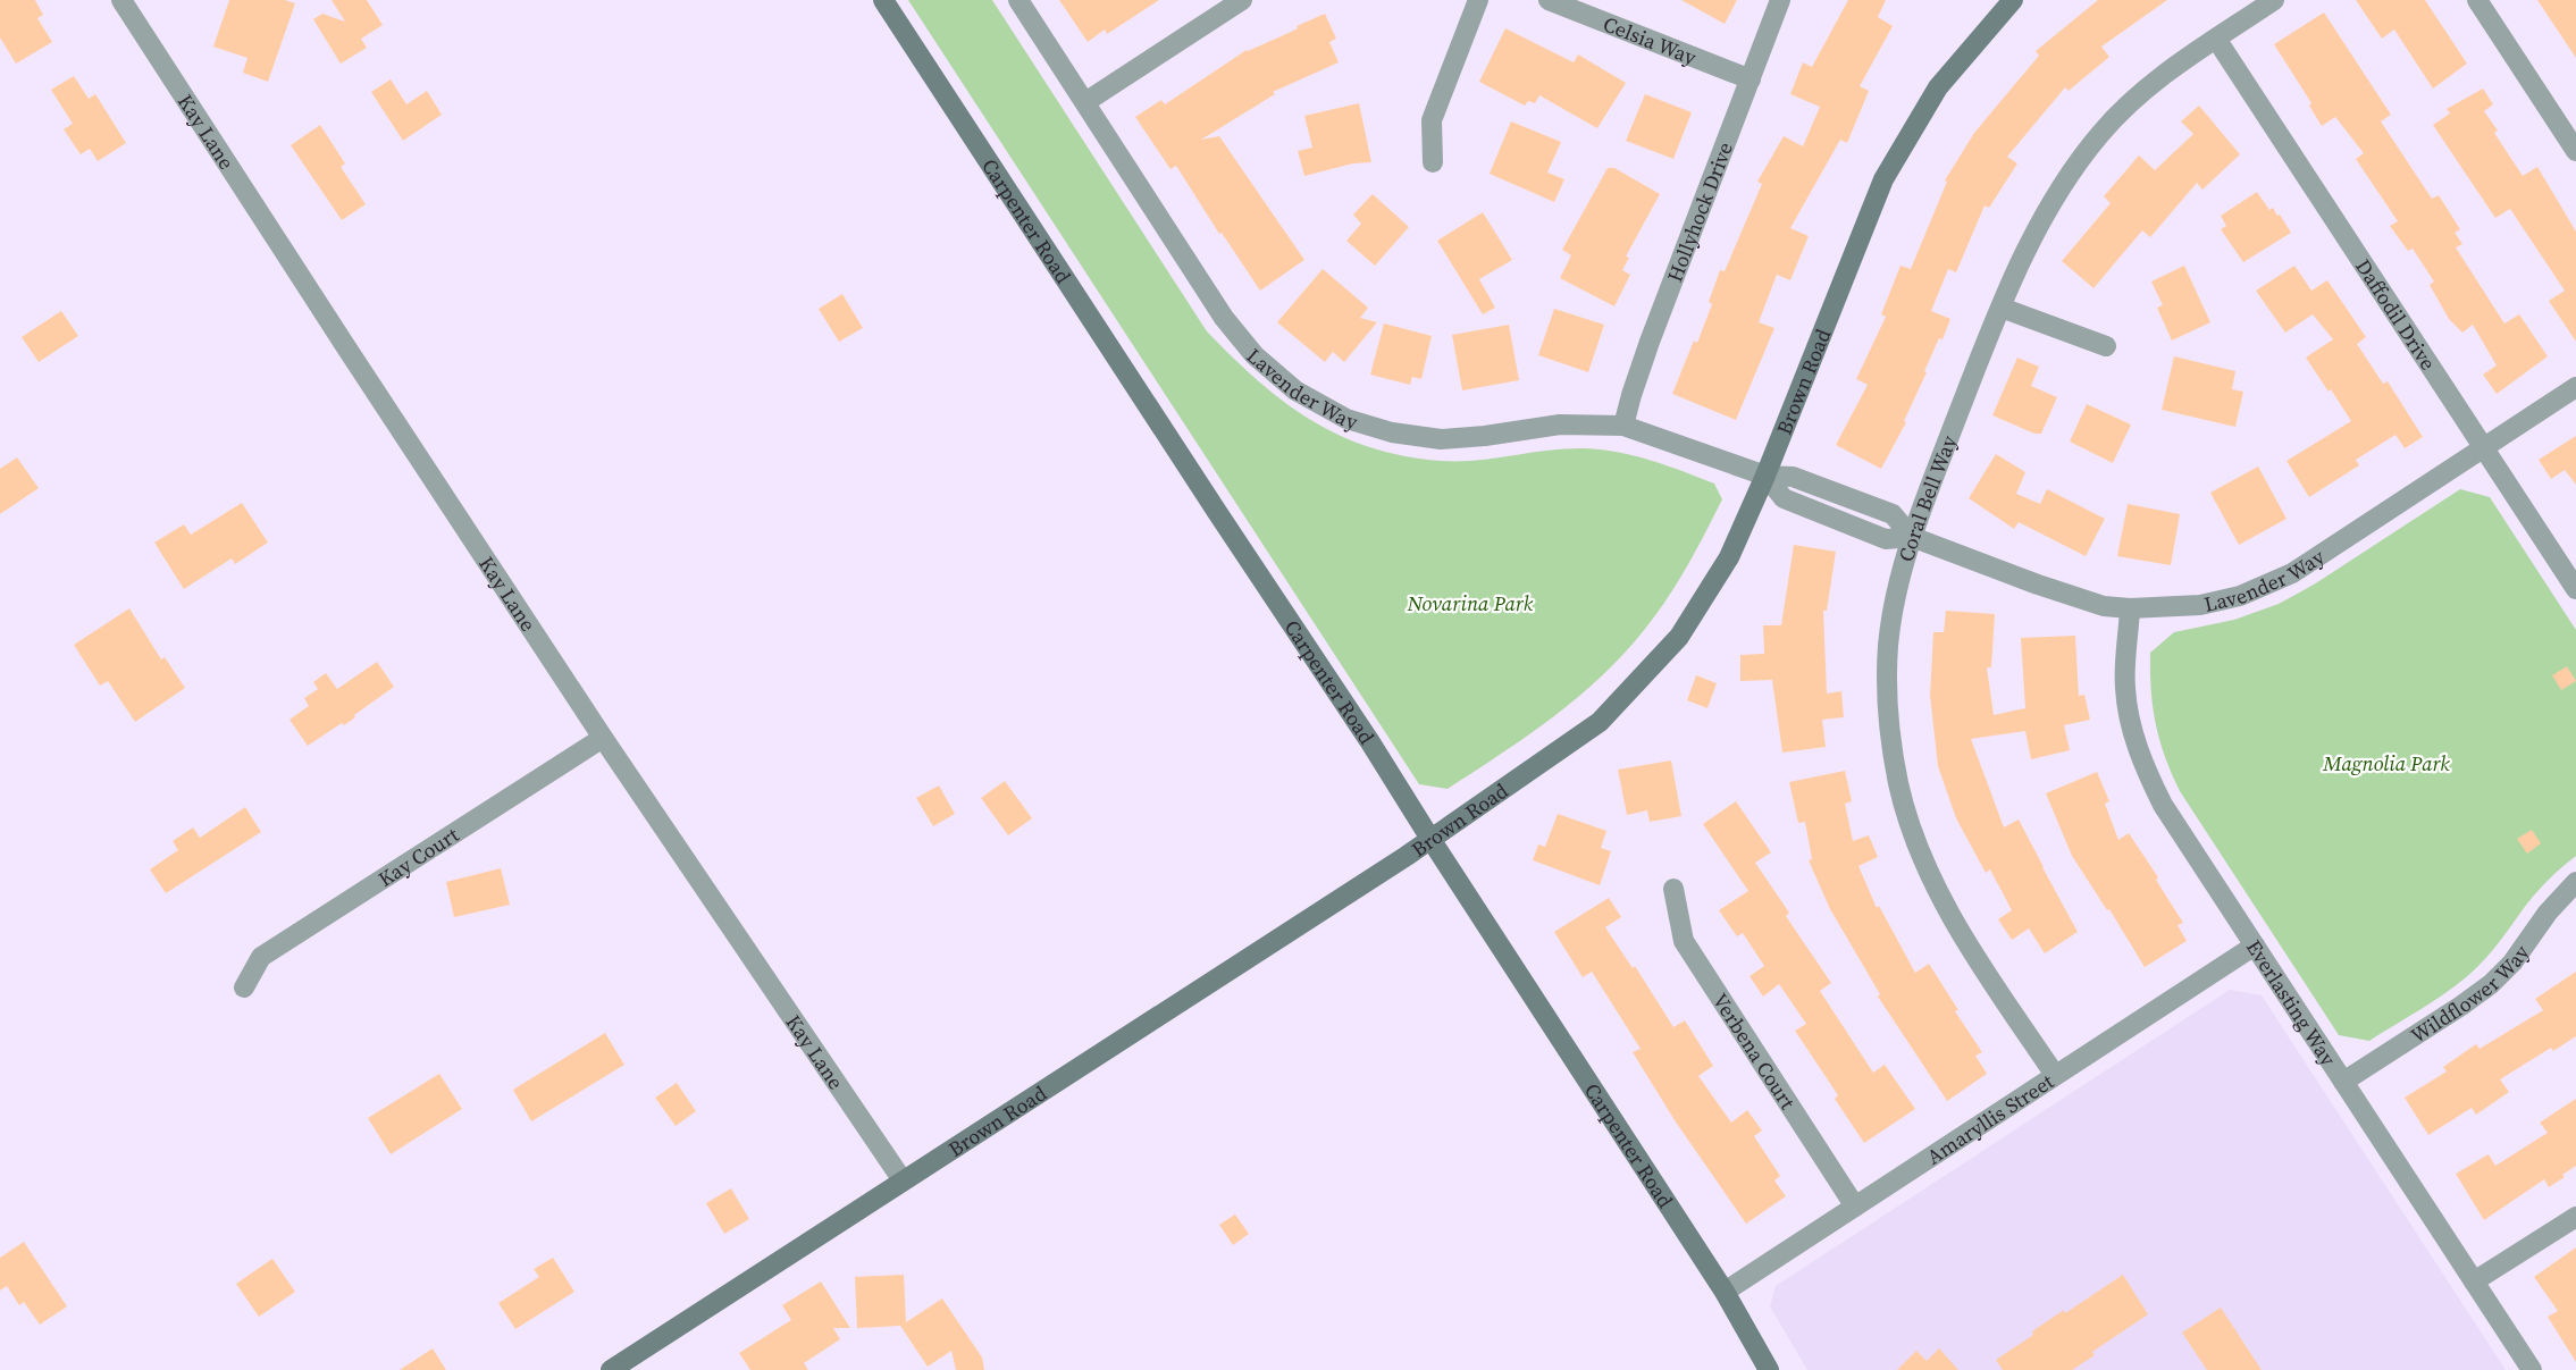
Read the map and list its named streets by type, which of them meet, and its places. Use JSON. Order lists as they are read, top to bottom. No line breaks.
{"streets":{"street":["Celsia Way","Kay Lane","Hollyhock Drive","Carpenter Road","Daffodil Drive","Brown Road","Lavender Way","Coral Bell Way","Kay Court","Wildflower Way","Everlasting Way","Verbena Court","Amaryllis Street"]},"crossings":[["Celsia Way","Hollyhock Drive"],["Kay Lane","Brown Road"],["Kay Lane","Kay Court"],["Hollyhock Drive","Lavender Way"],["Carpenter Road","Brown Road"],["Carpenter Road","Amaryllis Street"],["Daffodil Drive","Lavender Way"],["Daffodil Drive","Coral Bell Way"],["Brown Road","Lavender Way"],["Lavender Way","Coral Bell Way"],["Lavender Way","Everlasting Way"],["Coral Bell Way","Amaryllis Street"],["Wildflower Way","Everlasting Way"],["Everlasting Way","Amaryllis Street"],["Verbena Court","Amaryllis Street"]],"parks":["Novarina Park","Magnolia Park"]}
